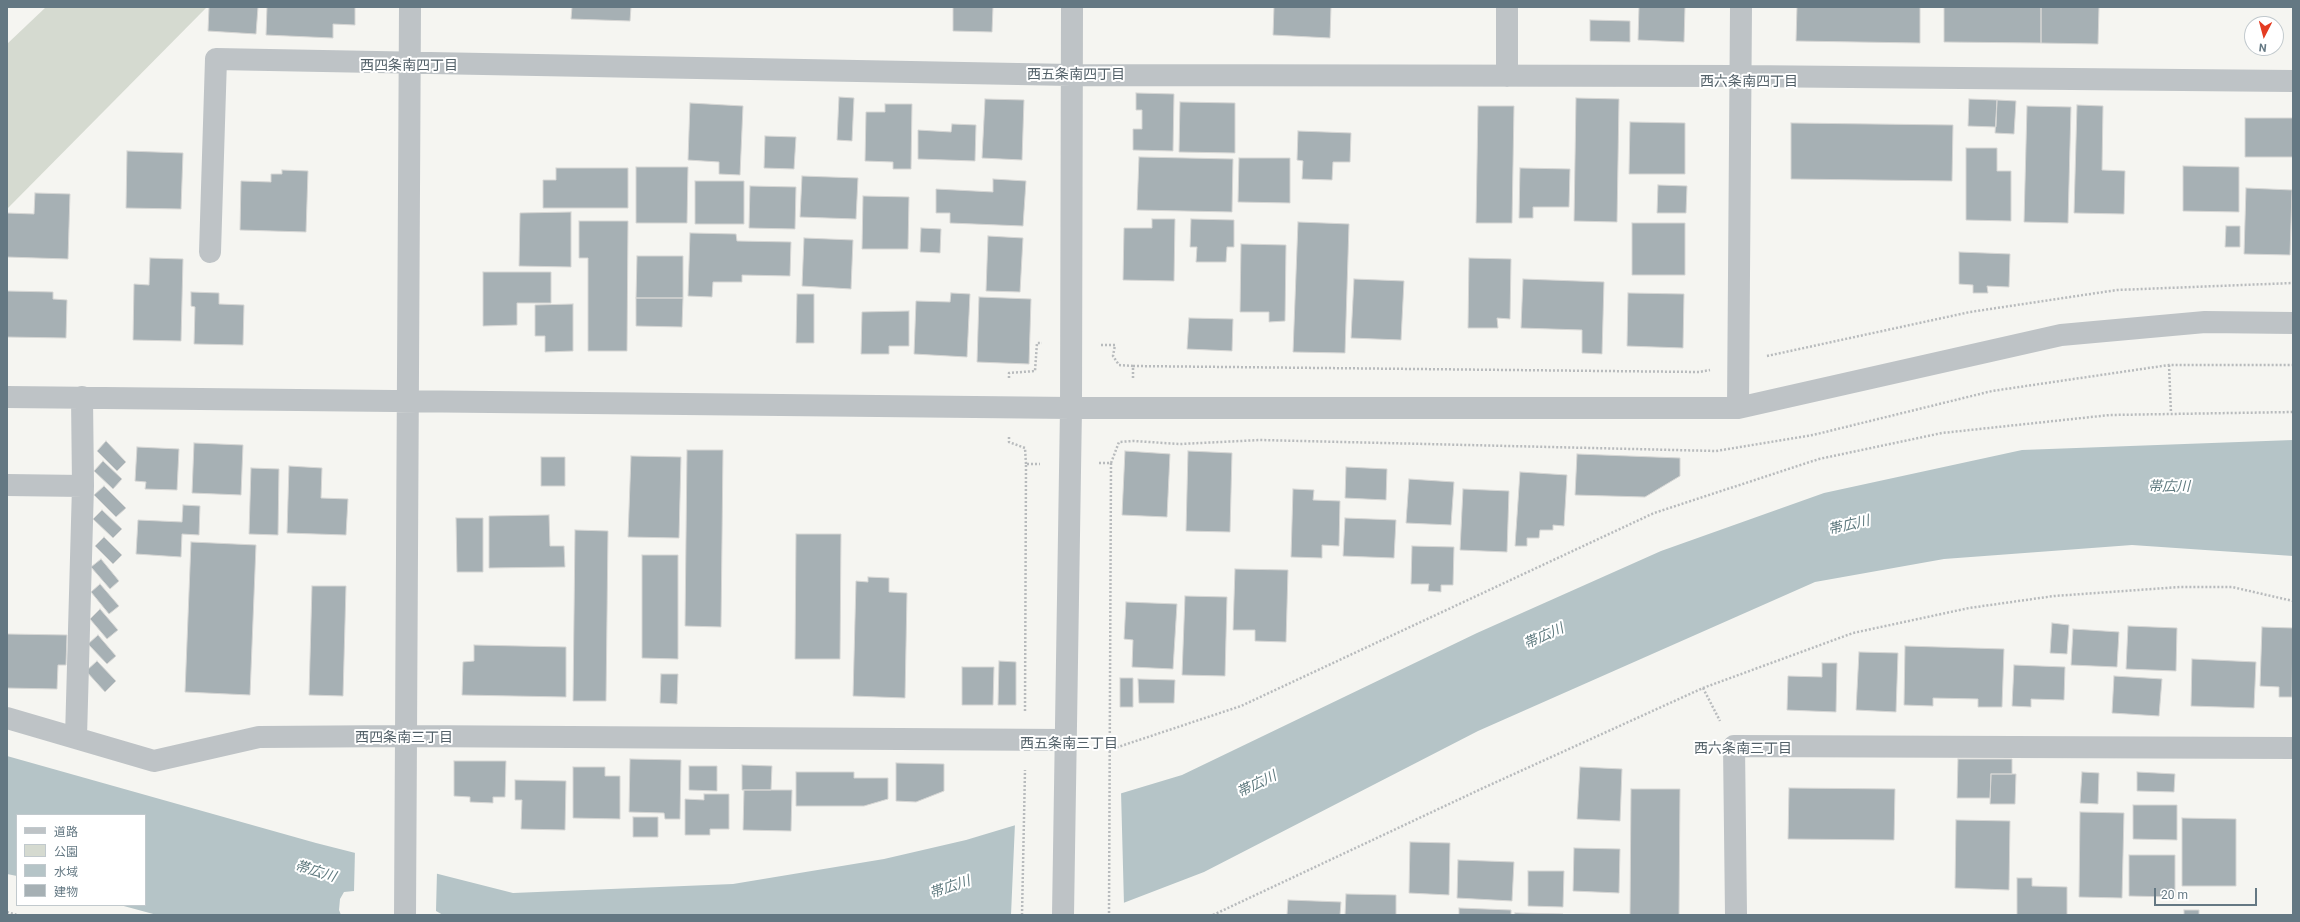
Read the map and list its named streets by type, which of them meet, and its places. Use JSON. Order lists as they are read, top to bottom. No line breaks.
{"districts":["西四条南四丁目","西五条南四丁目","西六条南四丁目","西四条南三丁目","西五条南三丁目","西六条南三丁目"],"water":["帯広川"],"legend":["道路","公園","水域","建物"],"scale_bar":"20 m","north":"bottom"}
